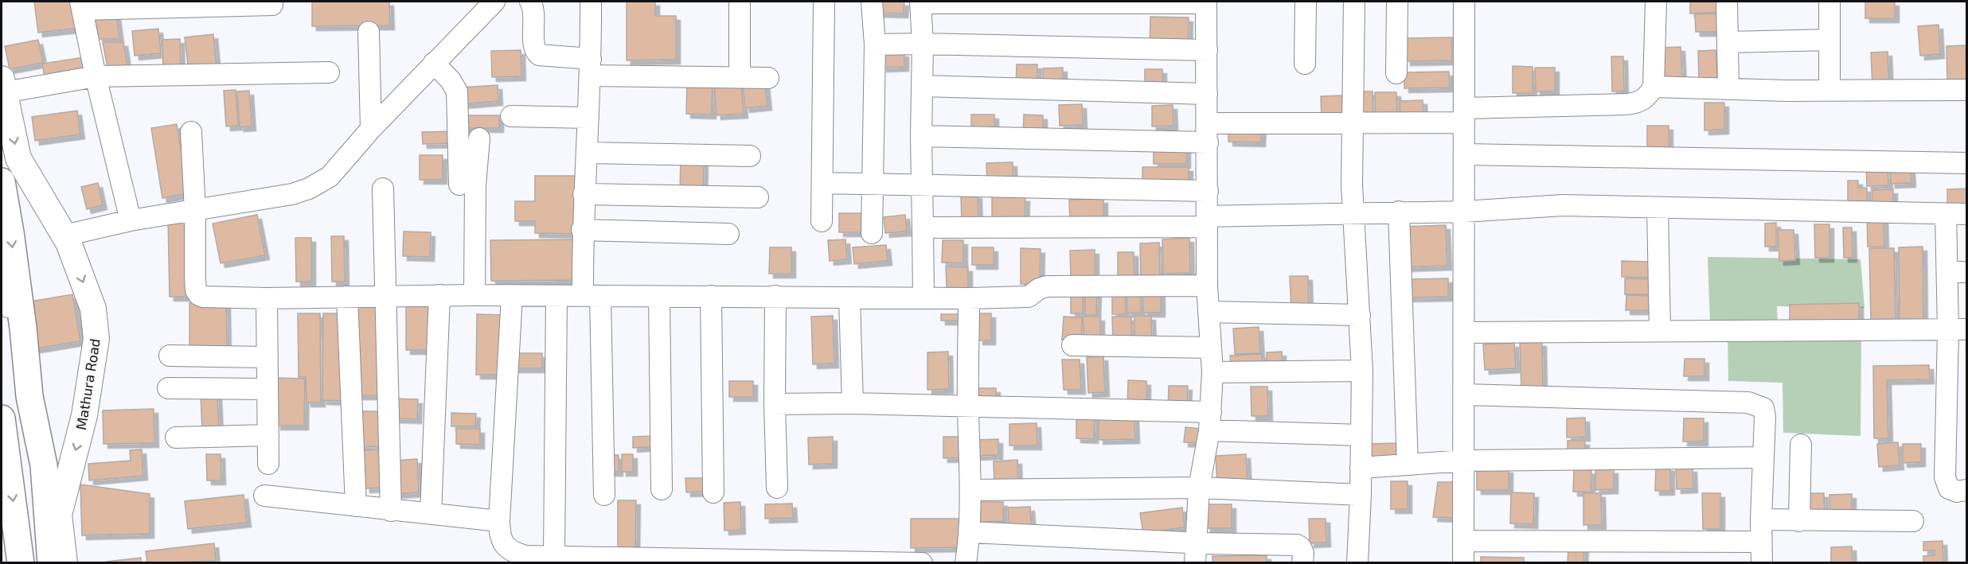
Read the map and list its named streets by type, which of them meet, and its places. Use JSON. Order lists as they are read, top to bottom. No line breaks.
{"streets":{"main road":["Mathura Road"]},"one_way":["Mathura Road"]}
